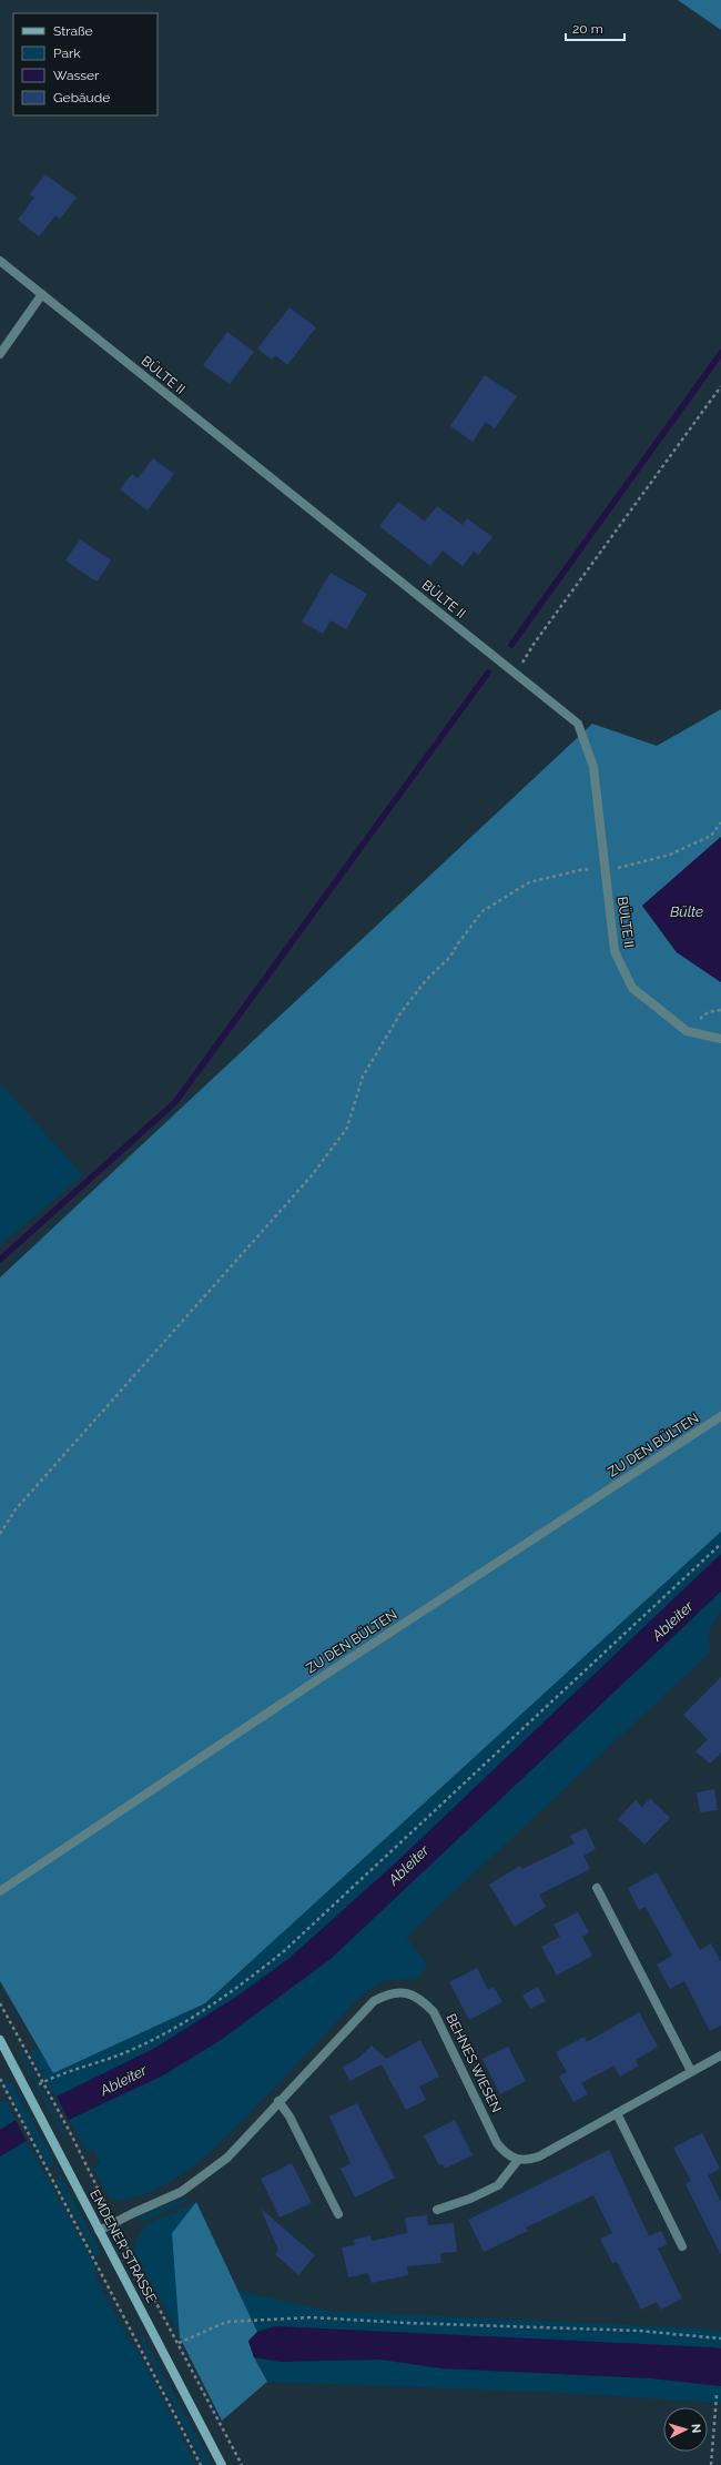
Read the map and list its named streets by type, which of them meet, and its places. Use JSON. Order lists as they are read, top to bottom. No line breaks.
{"streets":{"street":["BÜLTE II","ZU DEN BÜLTEN","BEHNES WIESEN","EMDENER STRASSE"]},"crossings":[["BEHNES WIESEN","EMDENER STRASSE"]],"water":["Bülte","Ableiter"],"legend":["Straße","Park","Wasser","Gebäude"],"scale_bar":"20 m","north":"right"}
